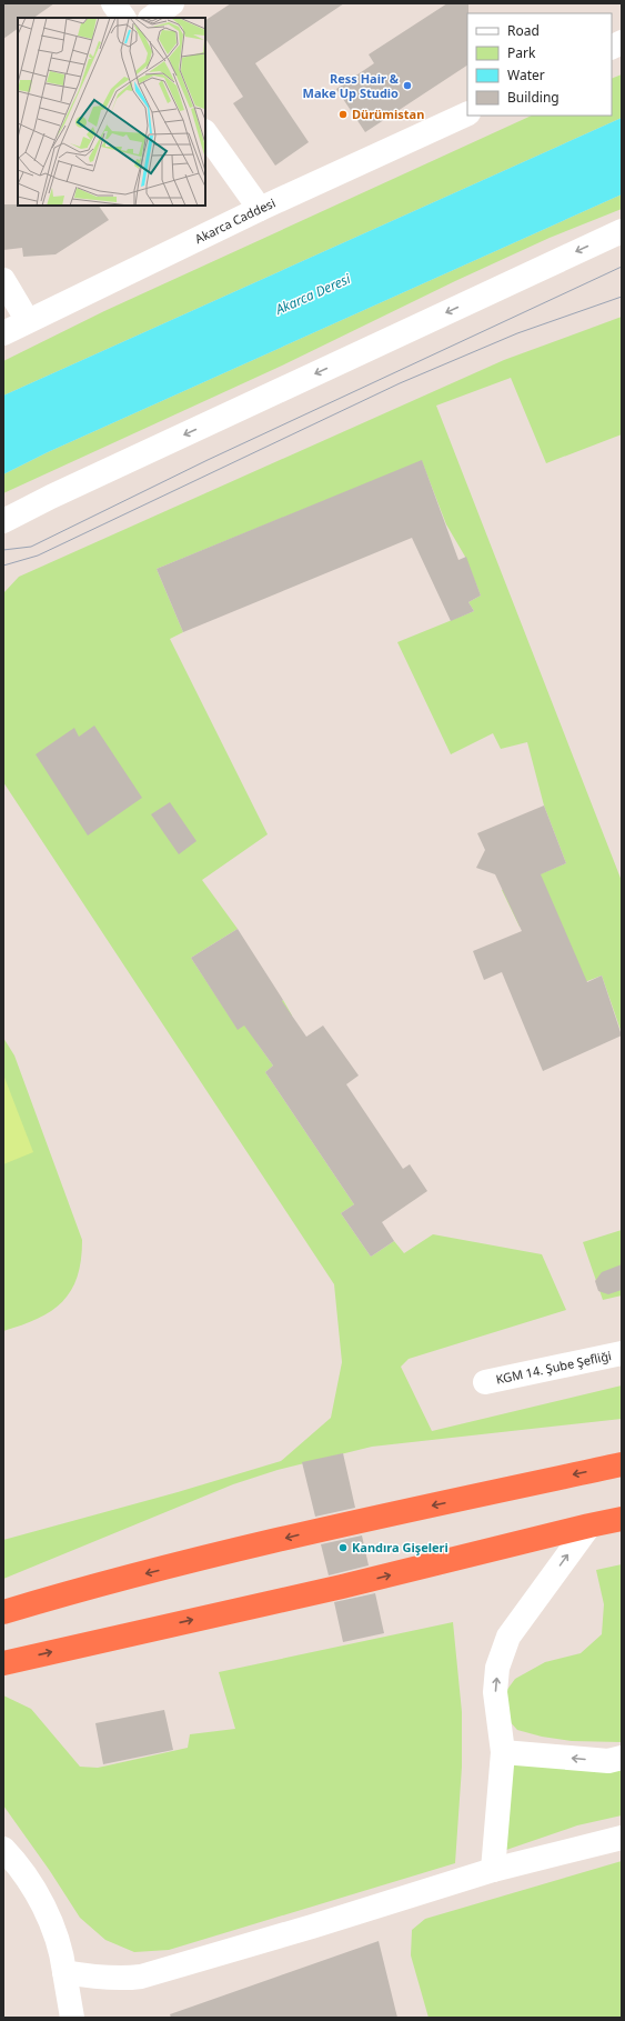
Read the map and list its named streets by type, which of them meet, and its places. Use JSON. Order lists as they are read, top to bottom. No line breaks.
{"streets":{"street":["Akarca Caddesi","KGM 14. Şube Şefliği"]},"water":["Akarca Deresi"],"places":["Ress Hair & Make Up Studio","Dürümistan","Kandıra Gişeleri"],"legend":["Road","Park","Water","Building"]}
